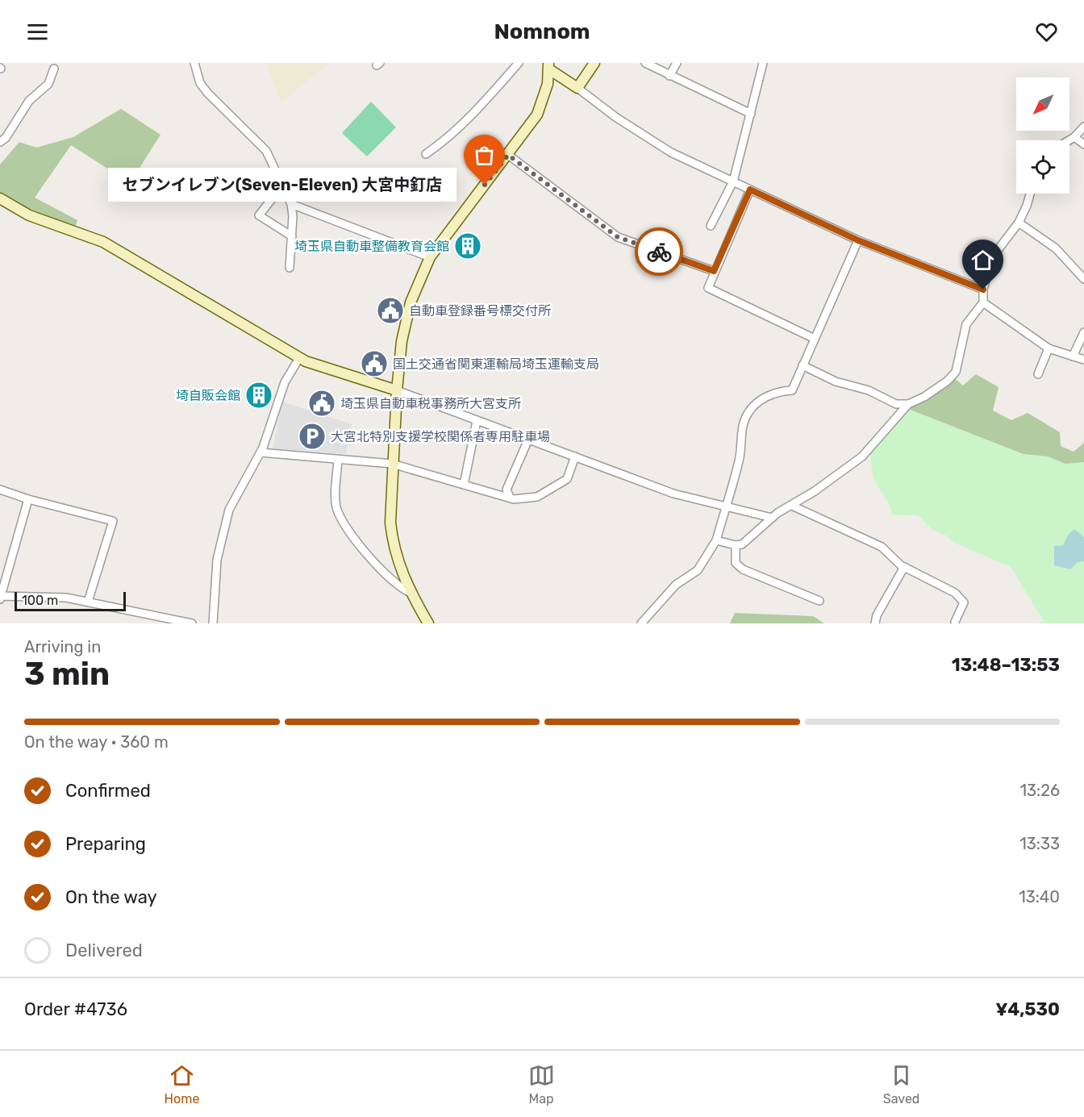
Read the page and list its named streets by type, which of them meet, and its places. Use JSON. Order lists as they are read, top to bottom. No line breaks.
{"places":{"other":["セブンイレブン(Seven-Eleven) 大宮中釘店"],"building":["埼玉県自動車整備教育会館","埼自販会館"],"public building":["自動車登録番号標交付所","国土交通省関東運輸局埼玉運輸支局","埼玉県自動車税事務所大宮支所"],"parking":["大宮北特別支援学校関係者専用駐車場"]},"scale_bar":"100 m","north":"bottom left","page":{"header":"Nomnom","bubble":"セブンイレブン(Seven-Eleven) 大宮中釘店","scale":"100 m","heading":["3 min","Arriving in","13:48–13:53"],"panel":["Order #4736","¥4,530"],"bar":"On the way · 360 m","list":[["Confirmed","13:26"],["Preparing","13:33"],["On the way","13:40"],"Delivered"],"tabs":["Home","Map","Saved"]}}
